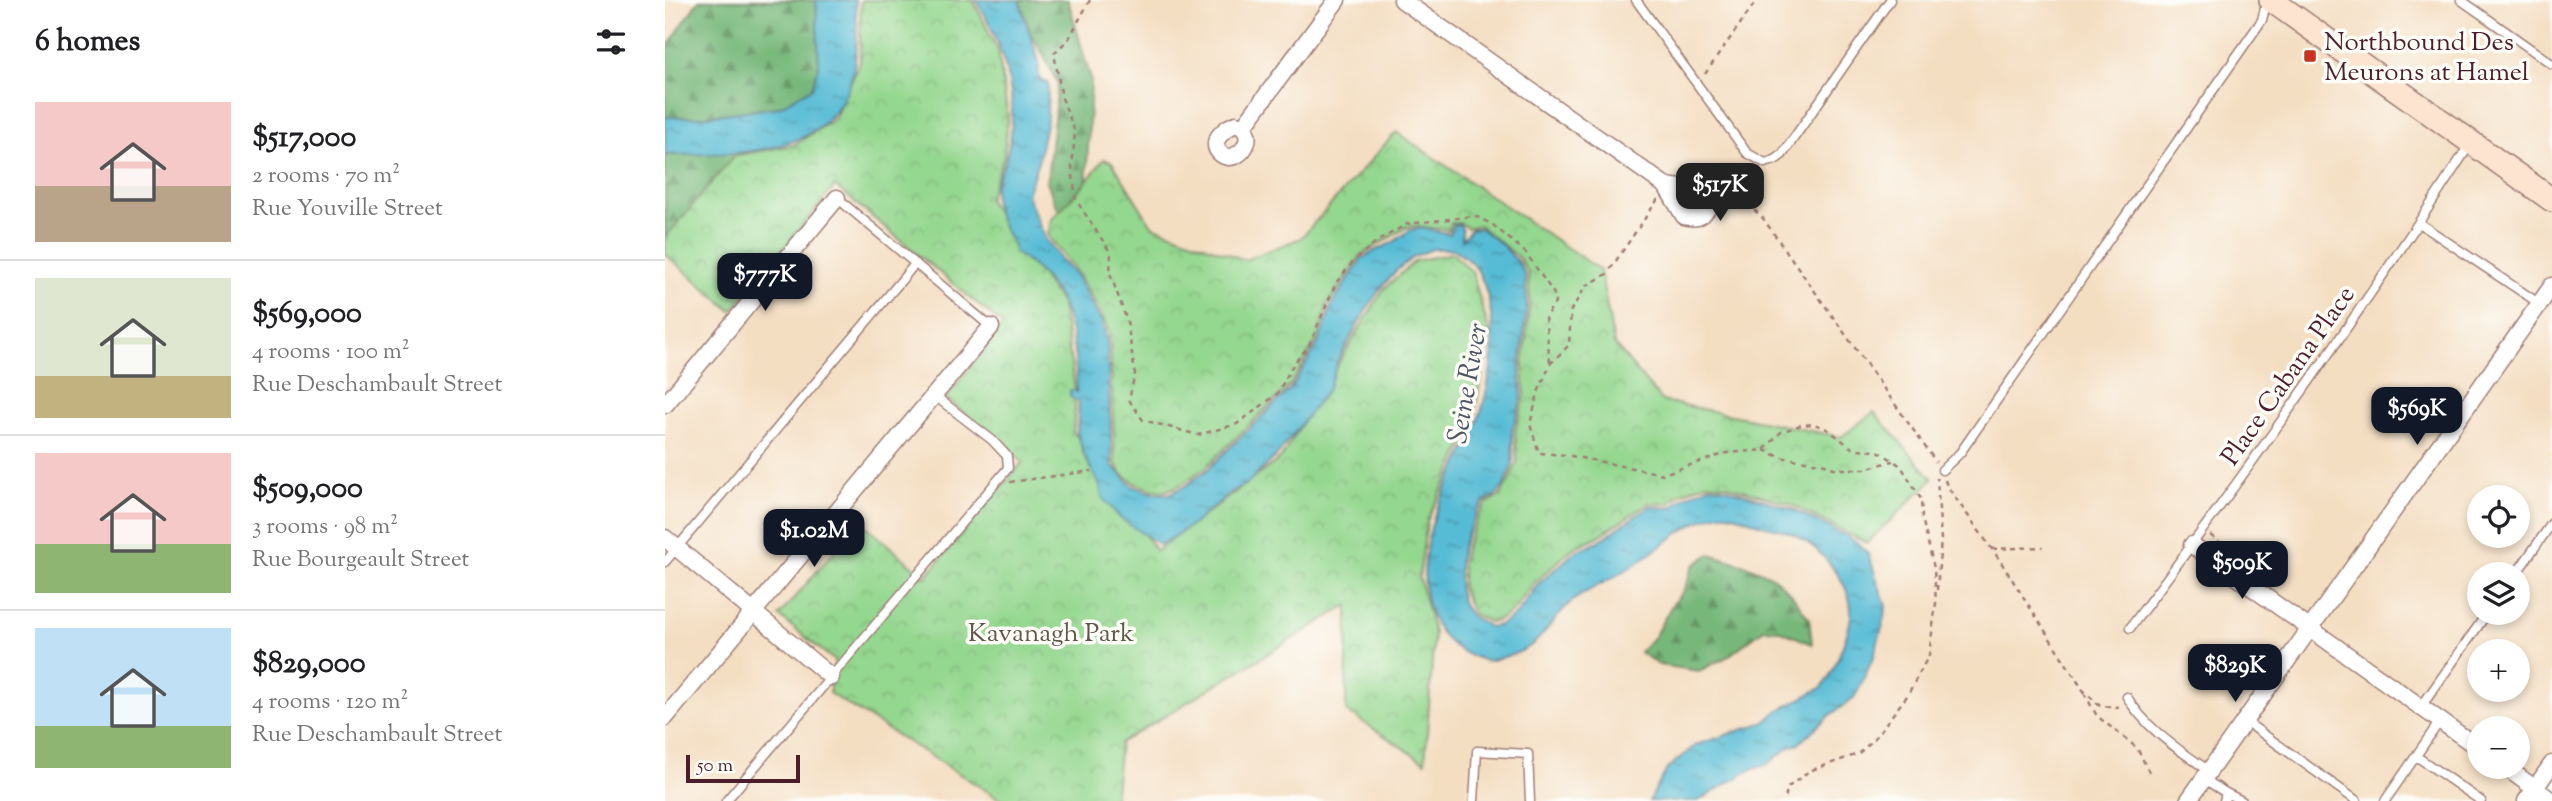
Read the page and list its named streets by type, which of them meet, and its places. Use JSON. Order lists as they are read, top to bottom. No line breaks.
{"streets":{"lane":["Place Cabana Place"]},"water":["Seine River"],"parks":["Kavanagh Park"],"places":{"transit":["Northbound Des Meurons at Hamel"]},"scale_bar":"50 m","page":{"heading":"6 homes","list":[{"name":"$517,000","note":"2 rooms · 70 m² · Rue Youville Street"},{"name":"$569,000","note":"4 rooms · 100 m² · Rue Deschambault Street"},{"name":"$509,000","note":"3 rooms · 98 m² · Rue Bourgeault Street"},{"name":"$829,000","note":"4 rooms · 120 m² · Rue Deschambault Street"}],"price":["$517K","$777K","$569K","$1.02M","$509K","$829K"],"map_buttons":["+","−"],"scale":"50 m"}}
